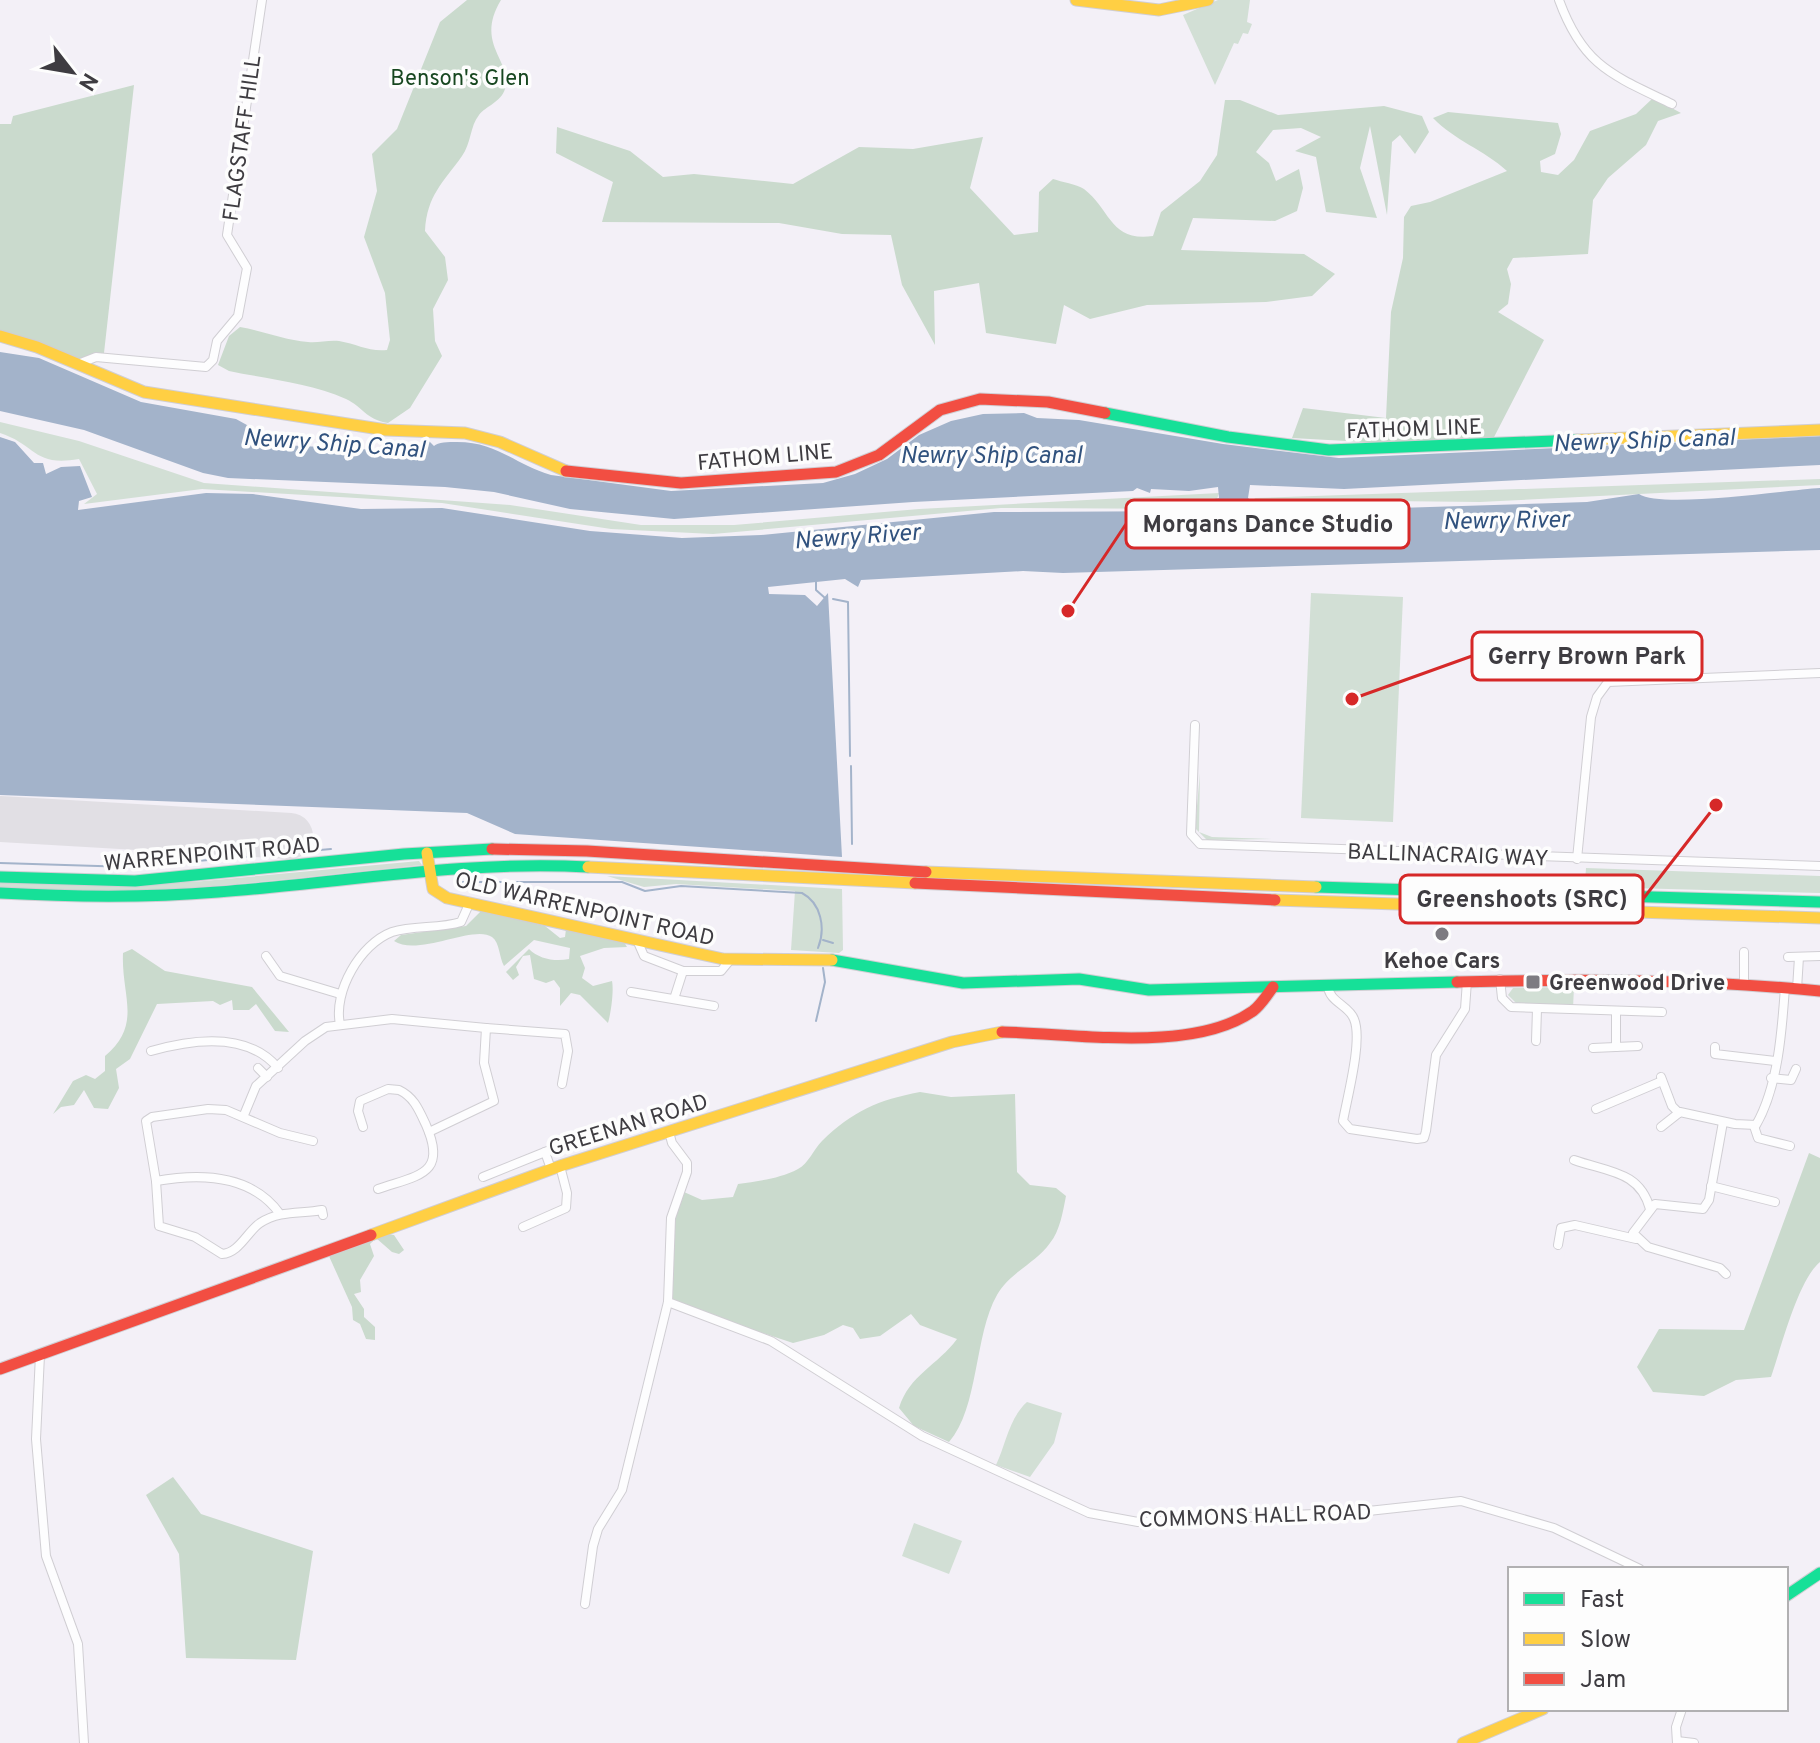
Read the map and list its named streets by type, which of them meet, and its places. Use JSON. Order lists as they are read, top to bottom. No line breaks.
{"streets":{"main road":["FATHOM LINE","WARRENPOINT ROAD","OLD WARRENPOINT ROAD","GREENAN ROAD"],"street":["FLAGSTAFF HILL","BALLINACRAIG WAY","COMMONS HALL ROAD"]},"crossings":[["FLAGSTAFF HILL","FATHOM LINE"],["WARRENPOINT ROAD","OLD WARRENPOINT ROAD"],["OLD WARRENPOINT ROAD","GREENAN ROAD"]],"water":["Newry Ship Canal","Newry River"],"parks":["Benson's Glen"],"places":{"other":["Morgans Dance Studio","Gerry Brown Park","Greenshoots (SRC)","Kehoe Cars"],"transit":["Greenwood Drive"]},"legend":["Fast","Slow","Jam"],"north":"bottom right"}
